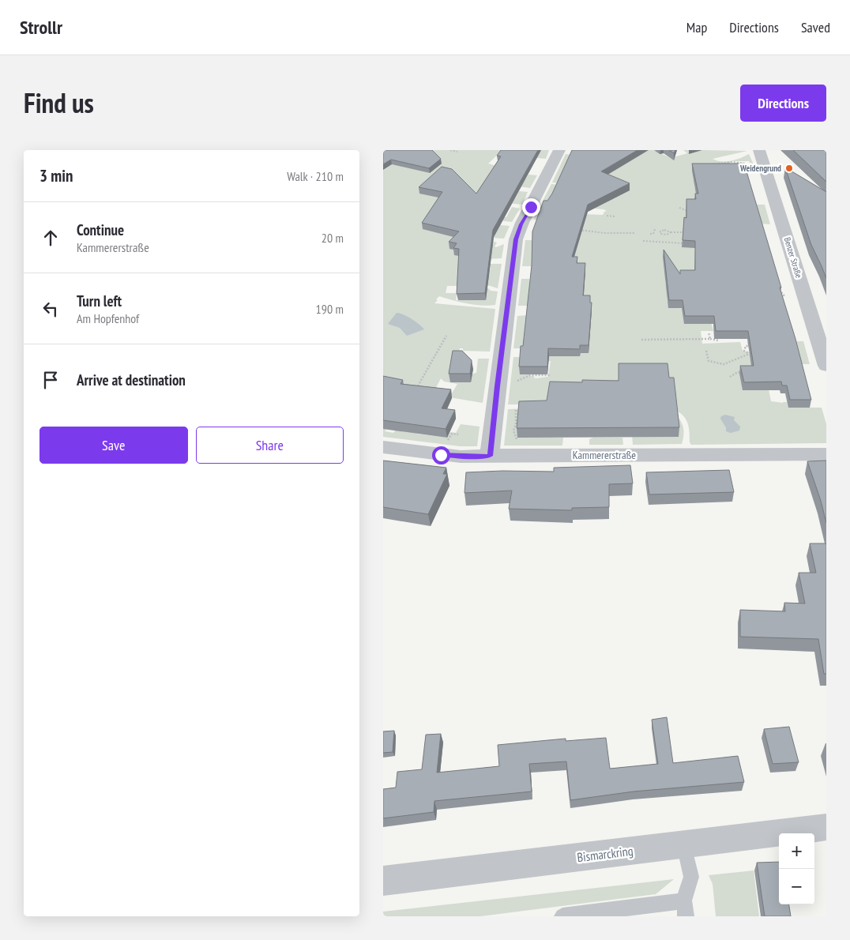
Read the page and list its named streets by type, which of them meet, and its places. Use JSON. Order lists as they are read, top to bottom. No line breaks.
{"streets":{"street":["Benzer Straße","Kammererstraße","Bismarckring"]},"places":["Weidengrund"],"page":{"header":"Strollr","nav":["Map","Directions","Saved"],"title":"Find us","buttons":["Directions",["Save","Share"]],"heading":["3 min","Walk · 210 m"],"list":[["Continue","Kammererstraße","20 m"],["Turn left","Am Hopfenhof","190 m"],"Arrive at destination"],"map_buttons":["+","−"]}}
